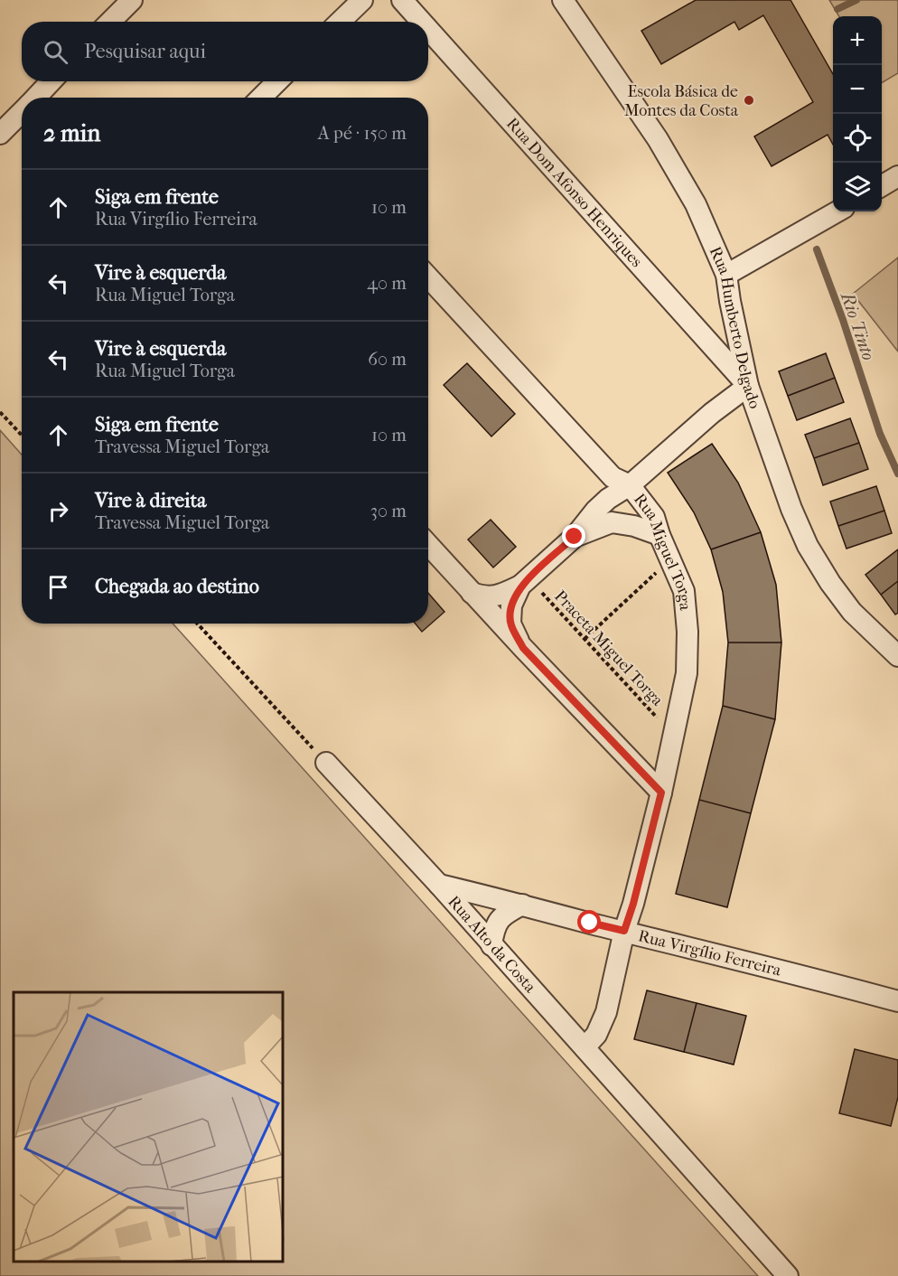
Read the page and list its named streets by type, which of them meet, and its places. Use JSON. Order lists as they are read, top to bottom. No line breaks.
{"streets":{"street":["Rua Dom Afonso Henriques","Rua Humberto Delgado","Rua Miguel Torga","Rua Alto da Costa","Rua Virgílio Ferreira"],"path":["Praceta Miguel Torga"]},"crossings":[["Rua Dom Afonso Henriques","Rua Humberto Delgado"],["Rua Miguel Torga","Rua Alto da Costa"],["Rua Miguel Torga","Rua Virgílio Ferreira"],["Rua Alto da Costa","Rua Virgílio Ferreira"]],"water":["Rio Tinto"],"places":["Escola Básica de Montes da Costa"],"page":{"map_buttons":["+","−"],"search":"Pesquisar aqui","heading":["2 min","A pé · 150 m"],"list":[["Siga em frente","Rua Virgílio Ferreira","10 m"],["Vire à esquerda","Rua Miguel Torga","40 m"],["Vire à esquerda","Rua Miguel Torga","60 m"],["Siga em frente","Travessa Miguel Torga","10 m"],["Vire à direita","Travessa Miguel Torga","30 m"],"Chegada ao destino"]}}
